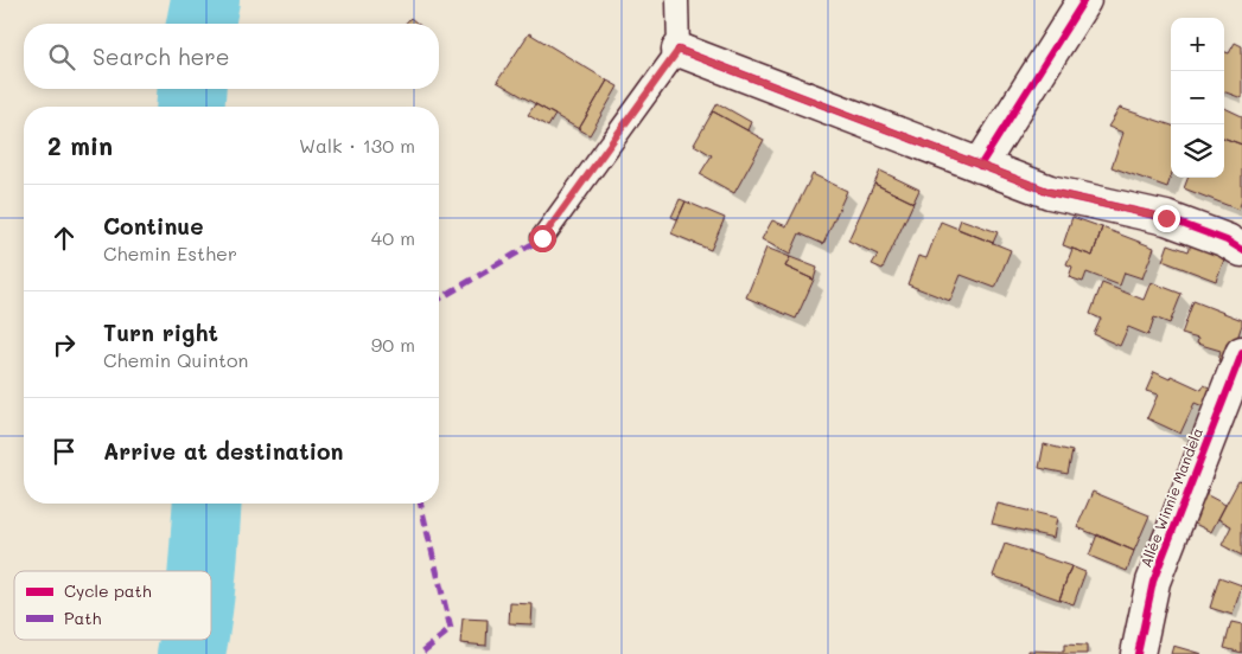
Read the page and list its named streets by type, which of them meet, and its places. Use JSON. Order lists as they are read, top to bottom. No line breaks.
{"streets":{"street":["Allée Winnie Mandela"]},"legend":["Cycle path","Path"],"page":{"map_buttons":["+","−"],"search":"Search here","heading":["2 min","Walk · 130 m"],"list":[["Continue","Chemin Esther","40 m"],["Turn right","Chemin Quinton","90 m"],"Arrive at destination"]}}
